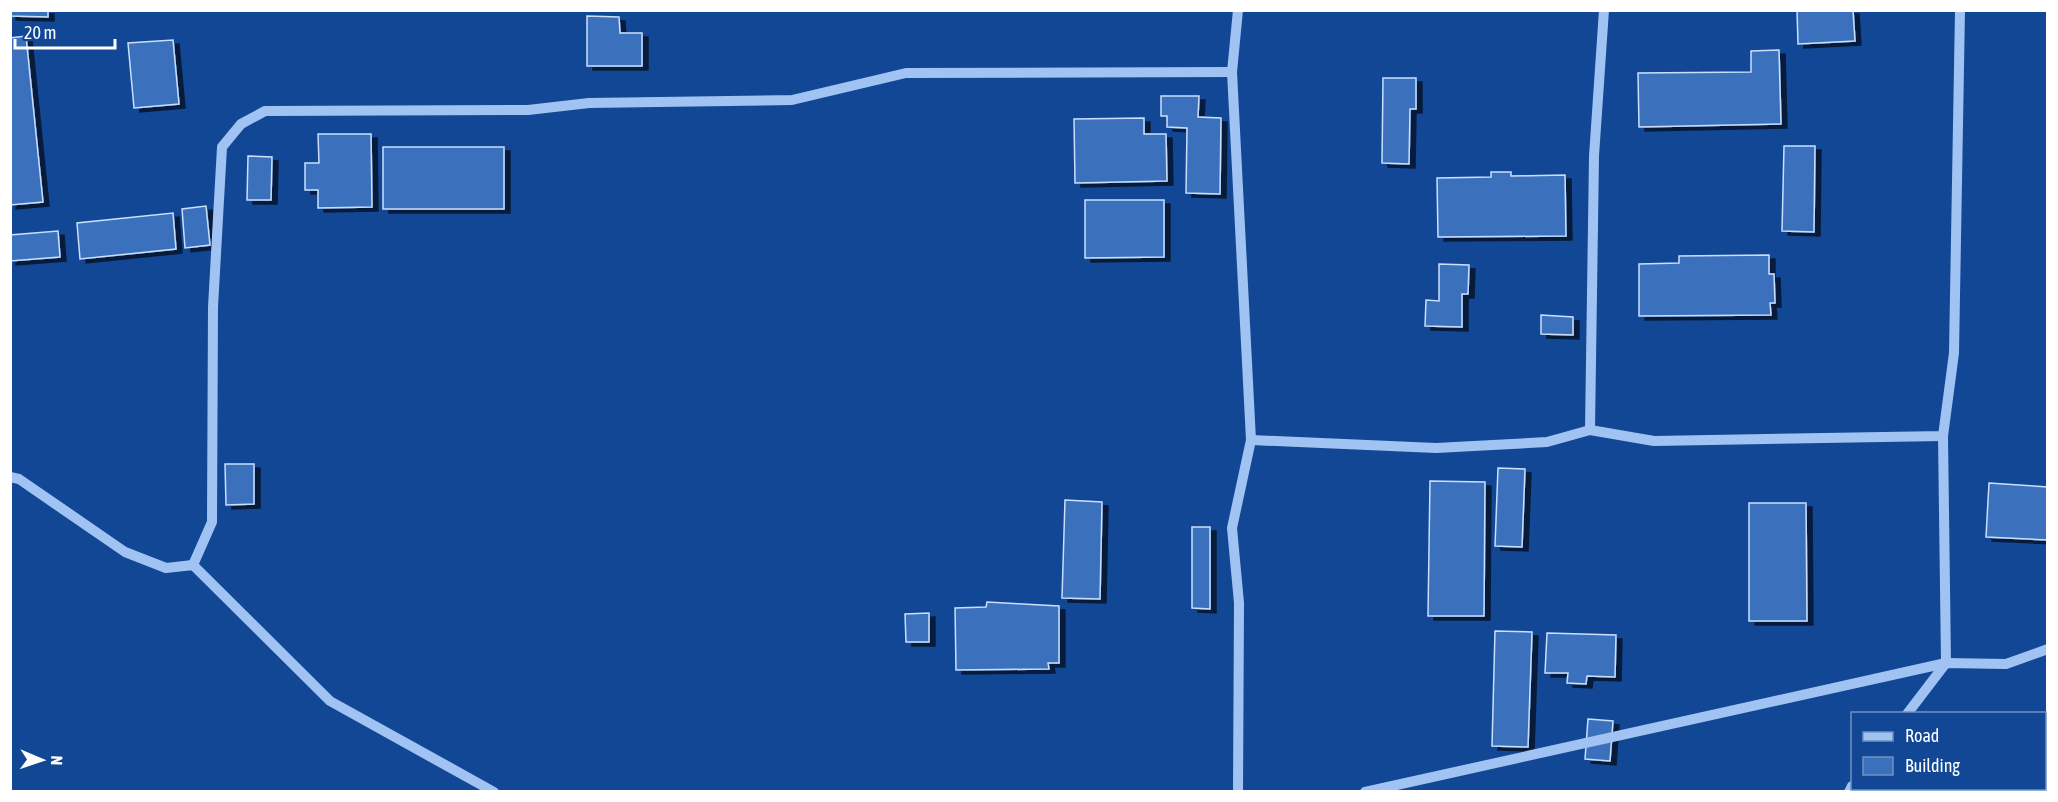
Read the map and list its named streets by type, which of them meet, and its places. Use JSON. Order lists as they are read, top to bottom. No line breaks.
{"legend":["Road","Building"],"scale_bar":"20 m","north":"right"}
